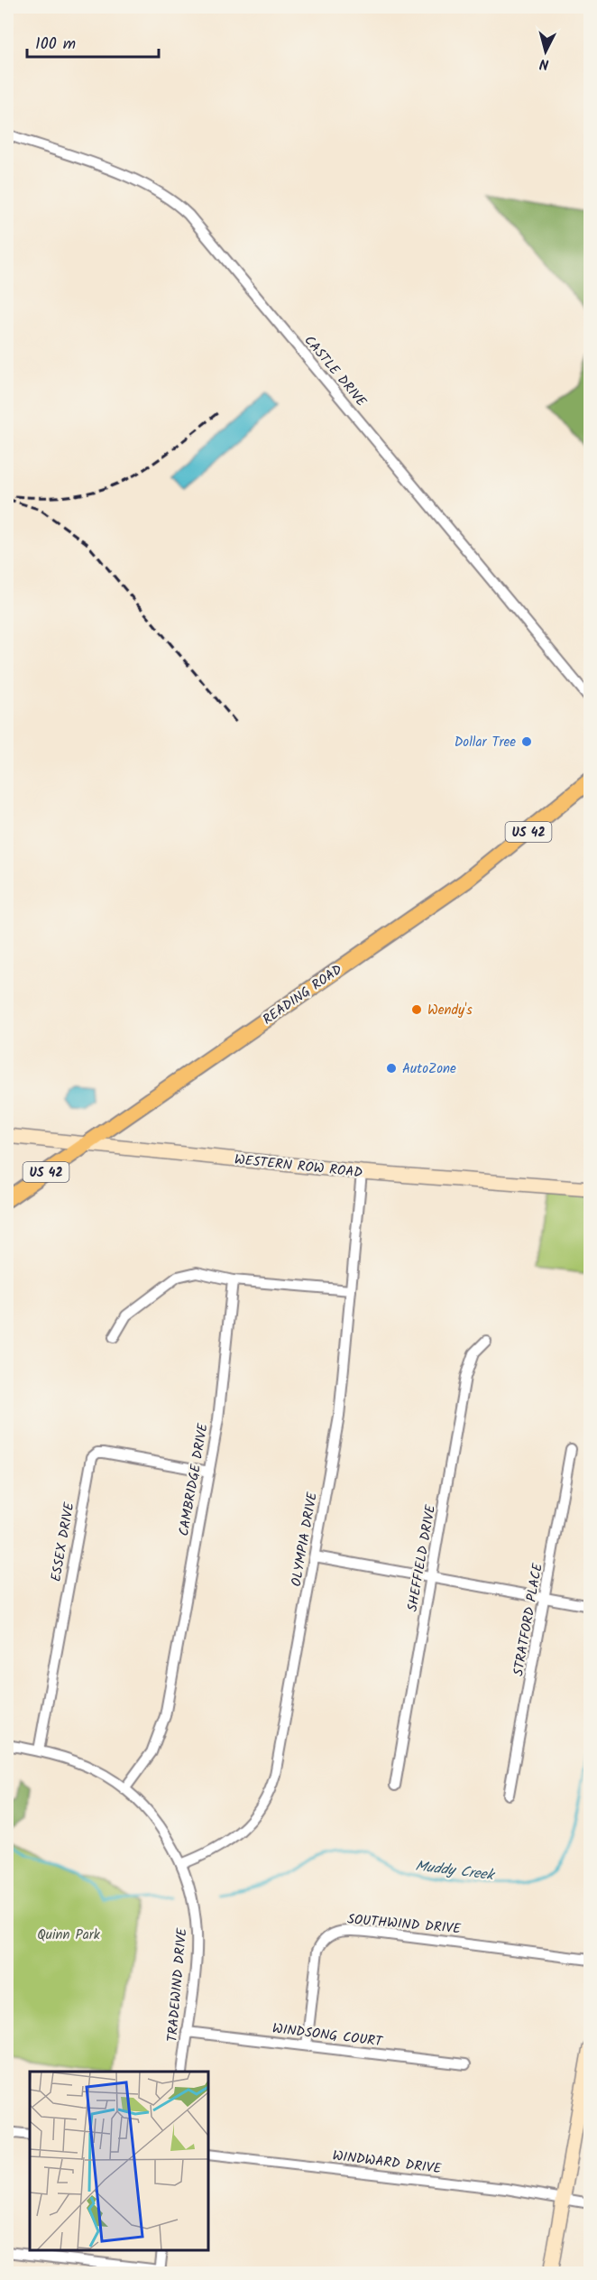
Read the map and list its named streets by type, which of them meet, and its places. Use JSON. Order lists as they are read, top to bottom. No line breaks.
{"streets":{"main road":["US 42","READING ROAD"],"street":["CASTLE DRIVE","WESTERN ROW ROAD","CAMBRIDGE DRIVE","OLYMPIA DRIVE","ESSEX DRIVE","SHEFFIELD DRIVE","STRATFORD PLACE","SOUTHWIND DRIVE","TRADEWIND DRIVE","WINDSONG COURT","WINDWARD DRIVE"]},"crossings":[["READING ROAD","WESTERN ROW ROAD"],["WESTERN ROW ROAD","OLYMPIA DRIVE"],["CAMBRIDGE DRIVE","ESSEX DRIVE"],["CAMBRIDGE DRIVE","TRADEWIND DRIVE"],["OLYMPIA DRIVE","TRADEWIND DRIVE"],["ESSEX DRIVE","TRADEWIND DRIVE"],["SOUTHWIND DRIVE","WINDSONG COURT"],["TRADEWIND DRIVE","WINDSONG COURT"]],"water":["Muddy Creek"],"parks":["Quinn Park"],"places":["Dollar Tree","Wendy's","AutoZone"],"scale_bar":"100 m","north":"bottom"}
